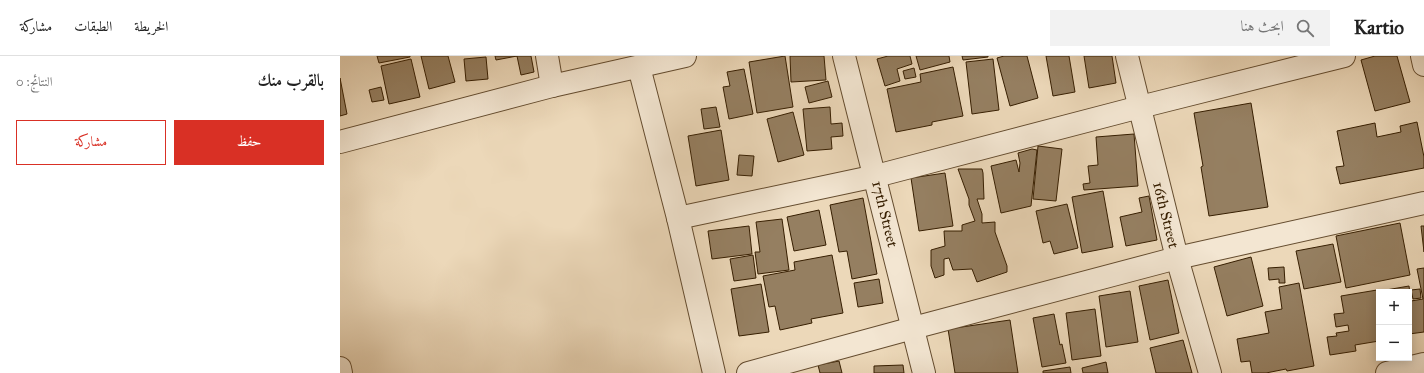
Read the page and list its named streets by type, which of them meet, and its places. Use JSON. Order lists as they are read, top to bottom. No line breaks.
{"streets":{"street":["17th Street","16th Street"]},"page":{"header":"Kartio","search":"ابحث هنا","nav":["الخريطة","الطبقات","مشاركة"],"heading":["بالقرب منك","النتائج: 0"],"buttons":["حفظ","مشاركة"],"map_buttons":["+","−"]}}
